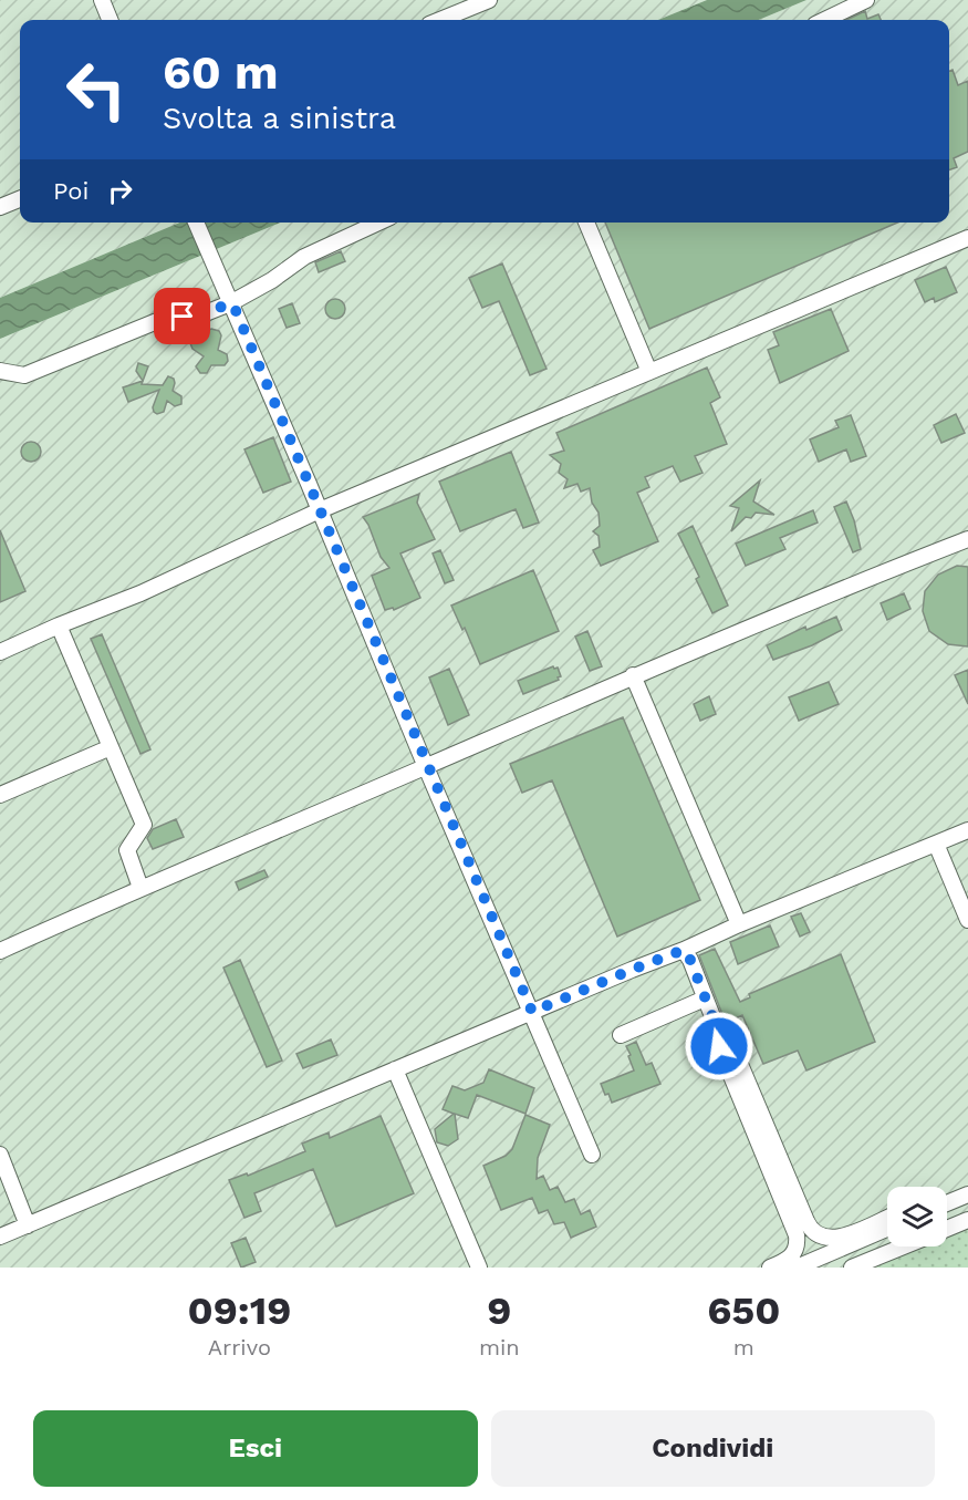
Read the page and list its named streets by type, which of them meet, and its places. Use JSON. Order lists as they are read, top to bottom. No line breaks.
{"page":{"turn":["60 m","Svolta a sinistra"],"then":"Poi","eta":["09:19","Arrivo","9","min","650","m"],"buttons":["Esci","Condividi"]}}
